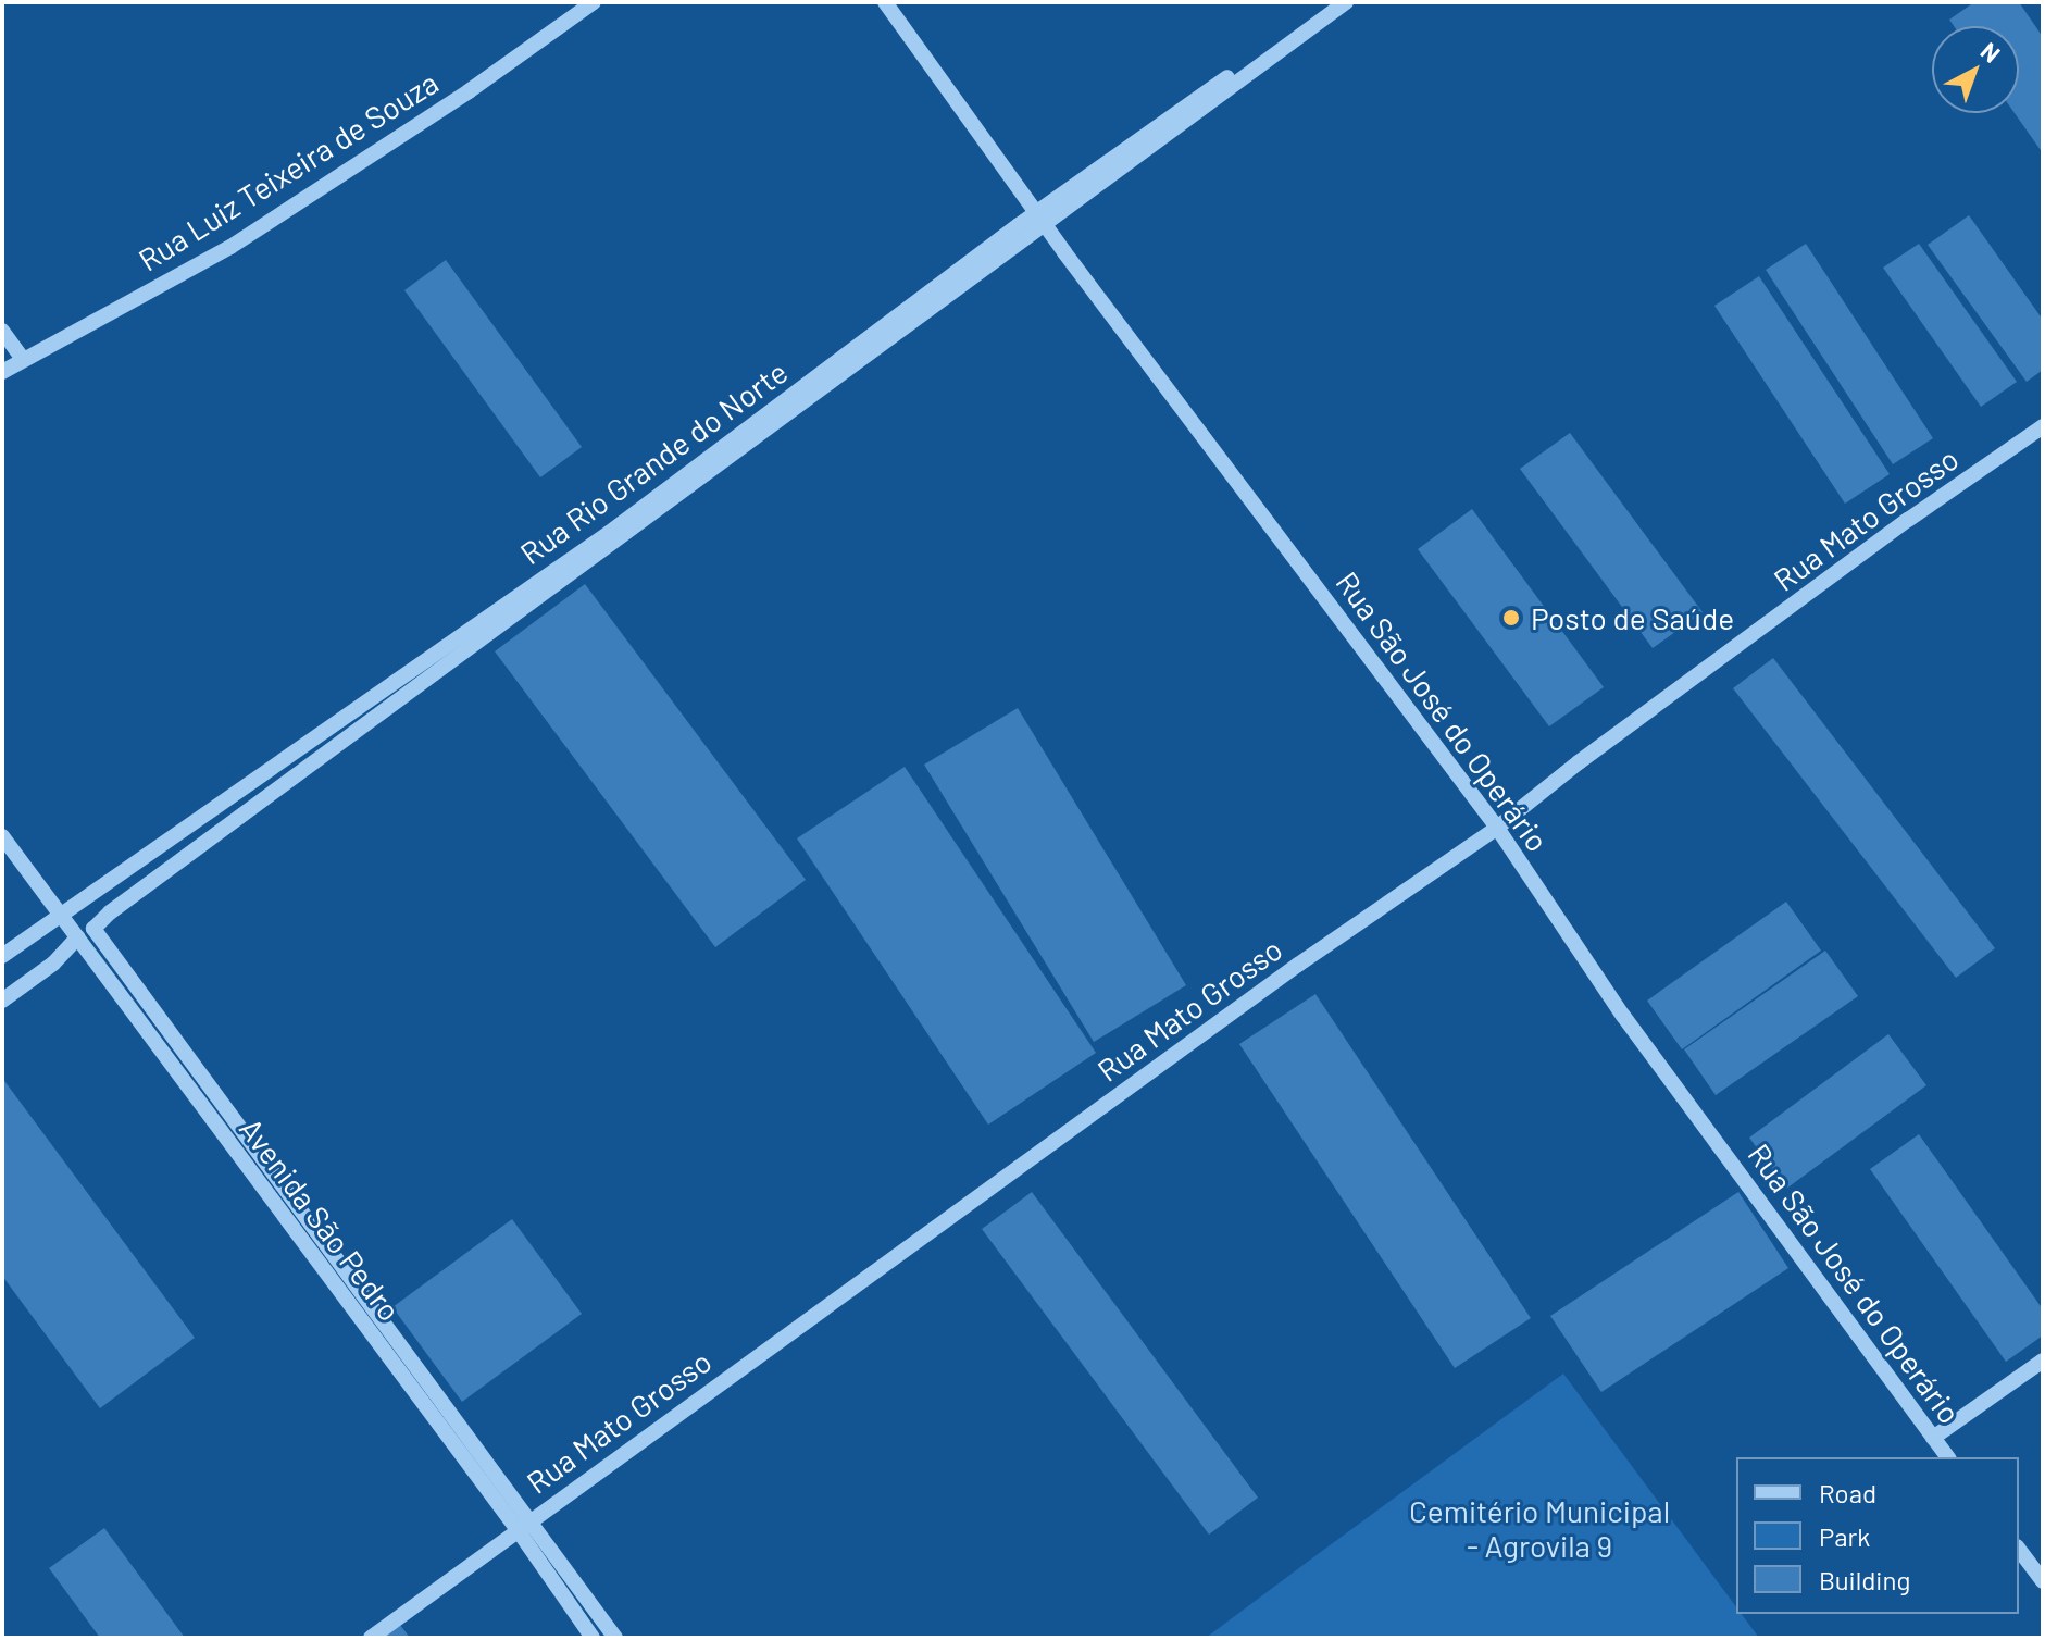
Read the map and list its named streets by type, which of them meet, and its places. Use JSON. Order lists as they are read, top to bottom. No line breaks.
{"streets":{"street":["Rua Luiz Teixeira de Souza","Rua Rio Grande do Norte","Rua Mato Grosso","Rua São José do Operário","Avenida São Pedro"]},"crossings":[["Rua Rio Grande do Norte","Rua São José do Operário"],["Rua Rio Grande do Norte","Avenida São Pedro"],["Rua Mato Grosso","Rua São José do Operário"],["Rua Mato Grosso","Avenida São Pedro"]],"parks":["Cemitério Municipal - Agrovila 9"],"places":["Posto de Saúde"],"legend":["Road","Park","Building"],"north":"top right"}
